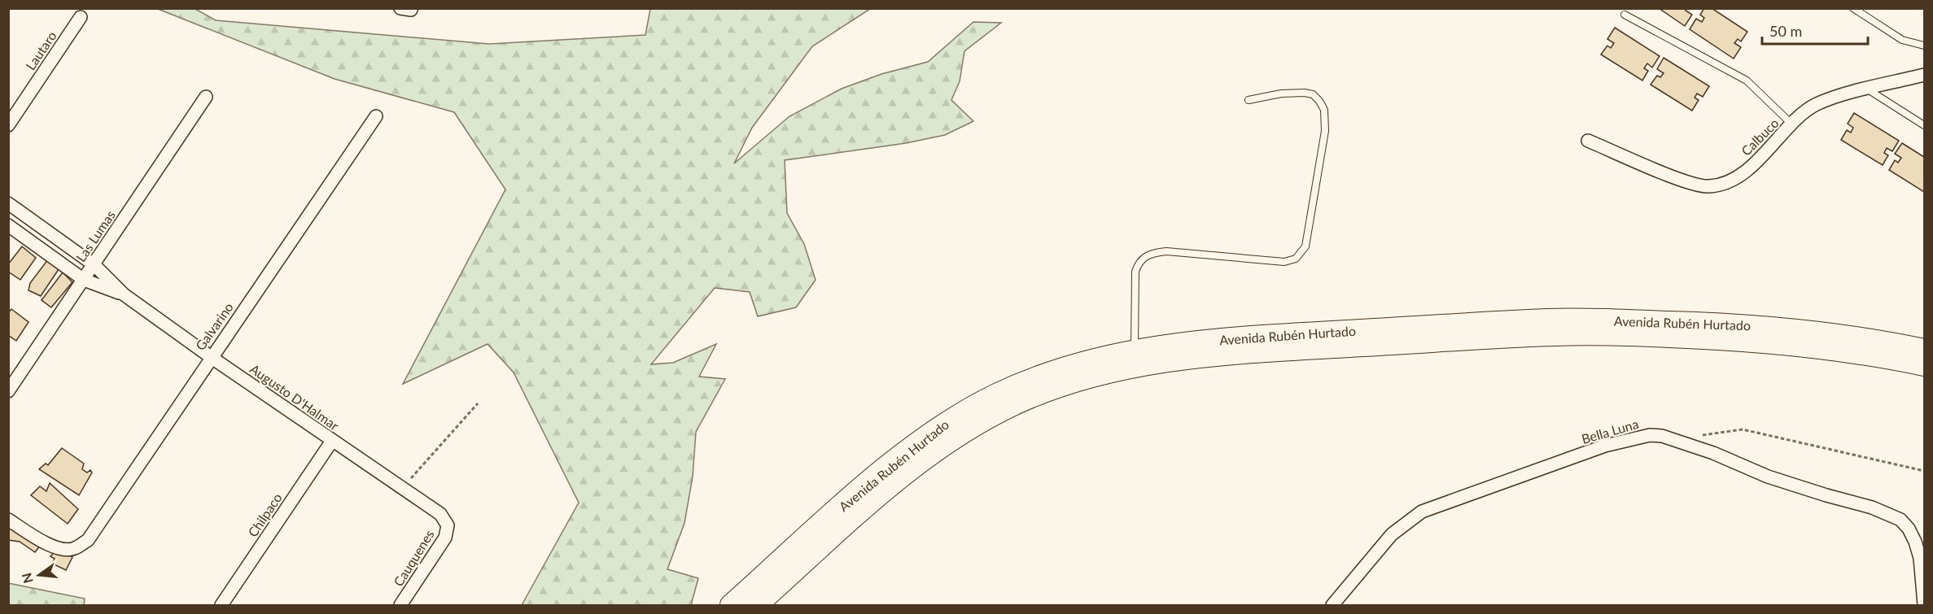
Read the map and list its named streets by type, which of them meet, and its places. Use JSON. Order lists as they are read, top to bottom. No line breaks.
{"streets":{"highway":["Avenida Rubén Hurtado"],"street":["Lautaro","Calbuco","Las Lumas","Galvarino","Augusto D'Halmar","Bella Luna","Chilpaco","Cauquenes"]},"crossings":[["Las Lumas","Augusto D'Halmar"],["Galvarino","Augusto D'Halmar"],["Augusto D'Halmar","Chilpaco"],["Augusto D'Halmar","Cauquenes"]],"scale_bar":"50 m","north":"left"}
